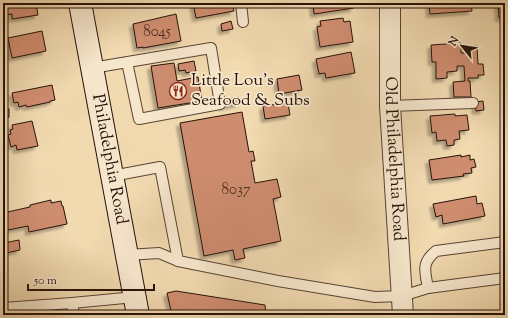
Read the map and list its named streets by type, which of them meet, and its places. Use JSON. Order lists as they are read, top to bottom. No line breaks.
{"streets":{"main road":["Philadelphia Road"],"street":["Old Philadelphia Road"]},"places":{"restaurant":["Little Lou’s Seafood & Subs"]},"house_numbers":["8045","8037"],"scale_bar":"50 m","north":"top left"}
